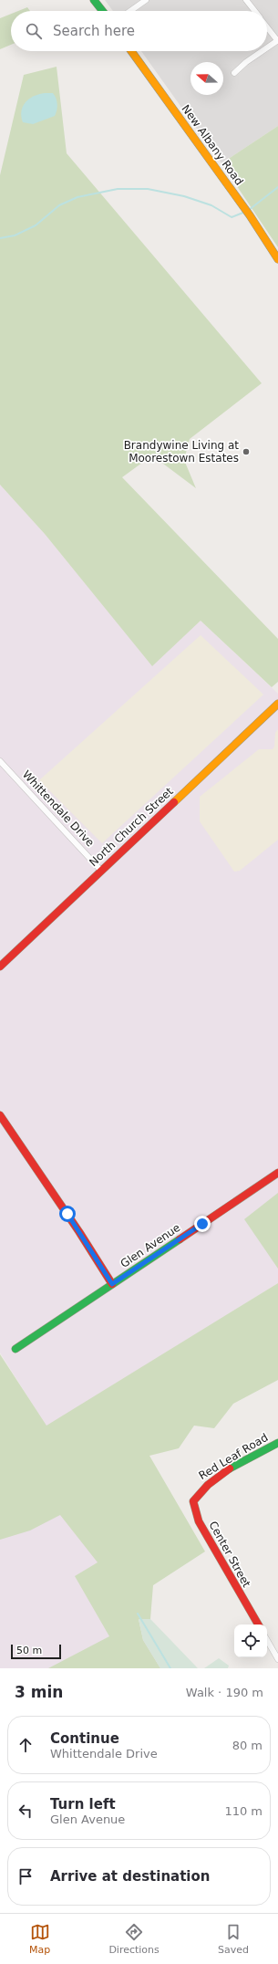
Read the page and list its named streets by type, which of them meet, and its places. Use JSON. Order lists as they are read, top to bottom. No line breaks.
{"streets":{"street":["New Albany Road","Whittendale Drive","North Church Street","Glen Avenue","Red Leaf Road","Center Street"]},"crossings":[["Whittendale Drive","North Church Street"],["Red Leaf Road","Center Street"]],"places":["Brandywine Living at Moorestown Estates"],"scale_bar":"50 m","north":"left","page":{"search":"Search here","scale":"50 m","heading":["3 min","Walk · 190 m"],"list":[["Continue","Whittendale Drive","80 m"],["Turn left","Glen Avenue","110 m"],"Arrive at destination"],"nav":["Map","Directions","Saved"]}}
